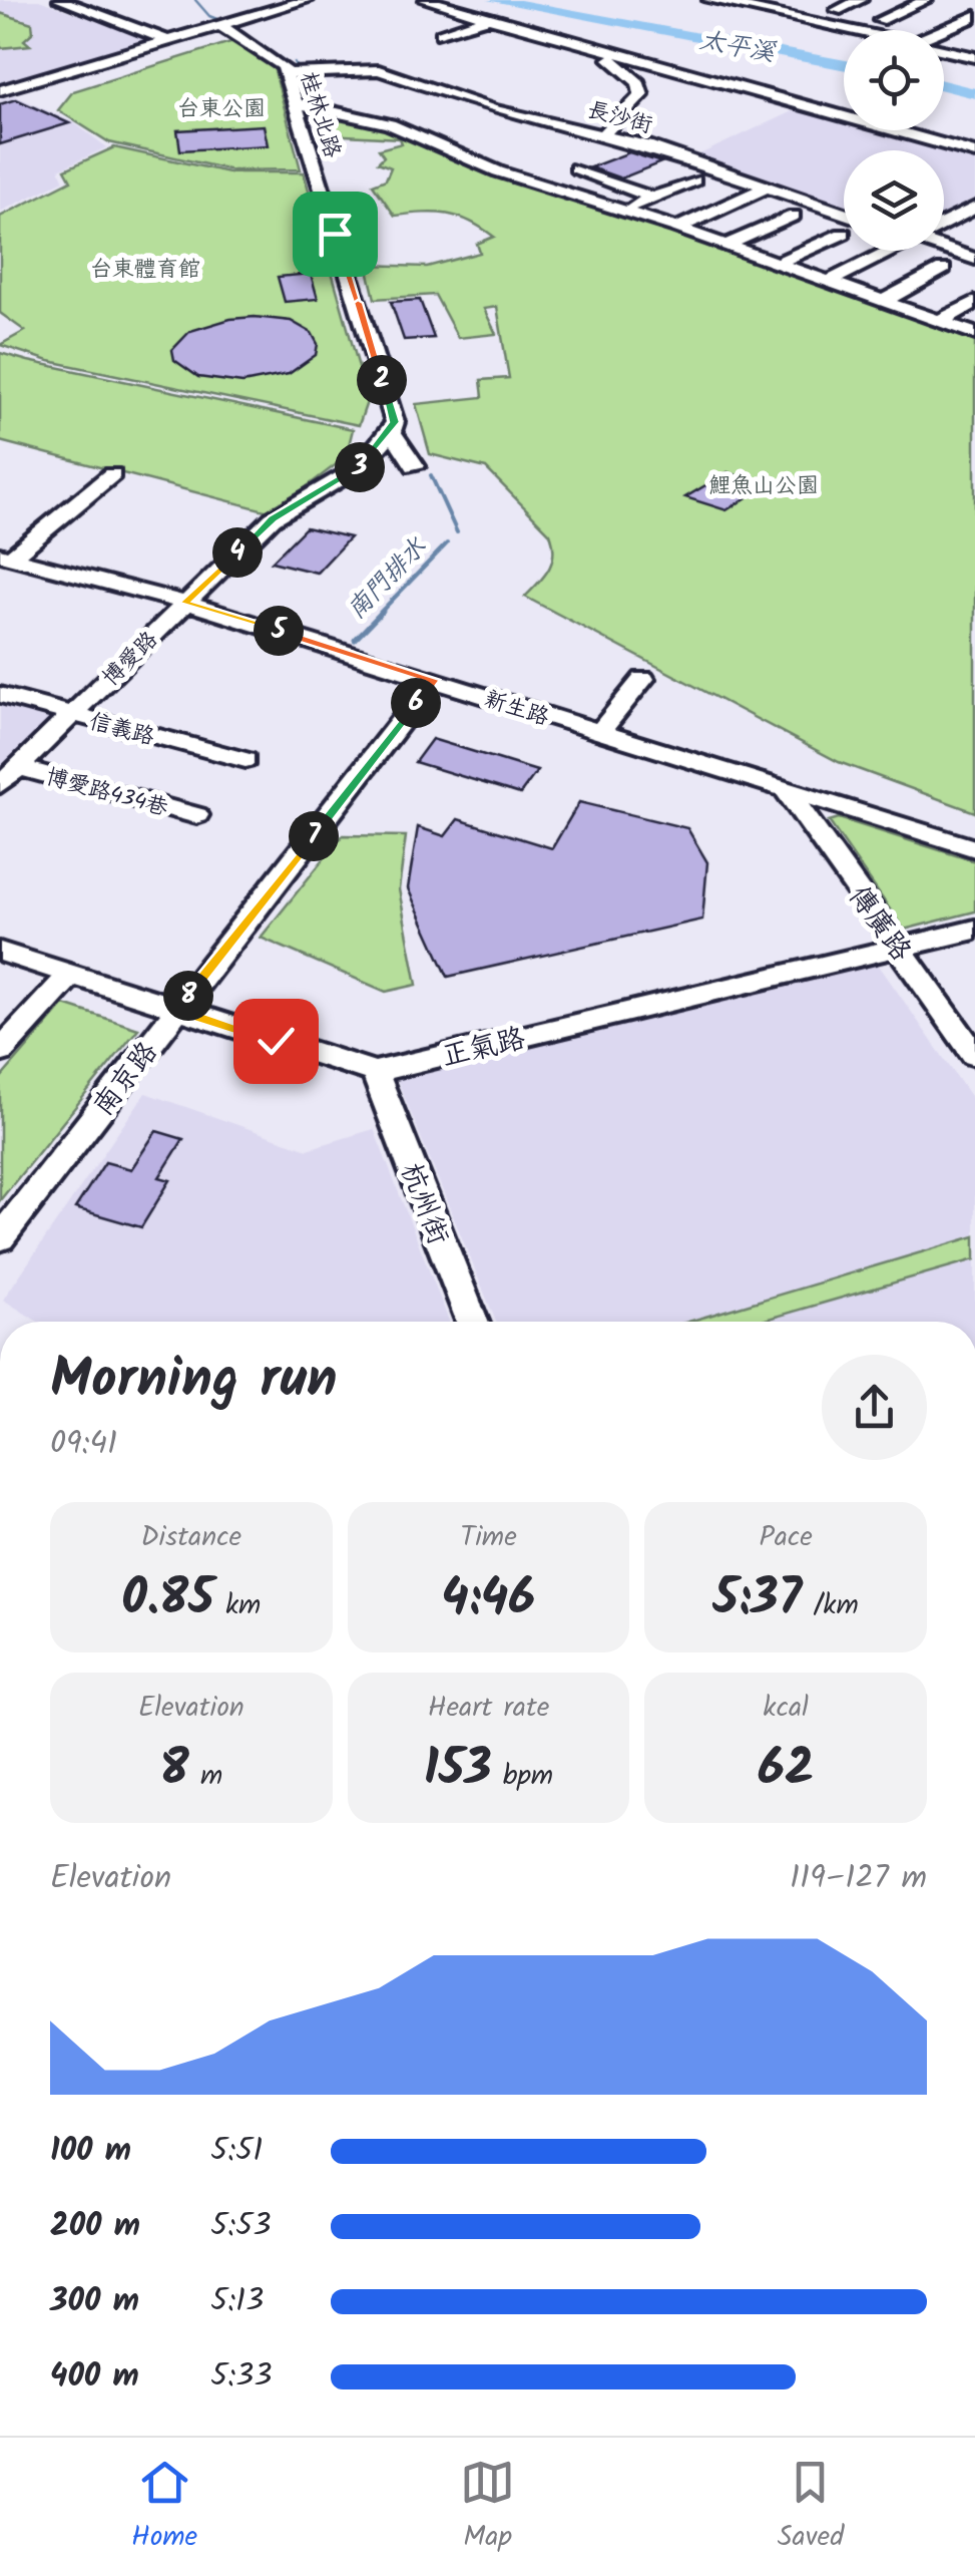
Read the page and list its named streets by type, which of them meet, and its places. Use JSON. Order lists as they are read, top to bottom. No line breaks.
{"streets":{"street":["桂林北路","長沙街","博愛路","新生路","信義路","博愛路434巷","傳廣路","正氣路","南京路","杭州街"]},"crossings":[["桂林北路","長沙街"],["桂林北路","博愛路"],["博愛路","新生路"],["博愛路","信義路"],["博愛路","博愛路434巷"],["新生路","傳廣路"],["新生路","南京路"],["傳廣路","正氣路"],["正氣路","杭州街"]],"water":["太平溪","南門排水"],"parks":["台東公園","台東體育館","鯉魚山公園"],"page":{"pins":["2","3","4","5","6","7","8"],"heading":["Morning run","09:41"],"stats":[["Distance","0.85 km"],["Time","4:46"],["Pace","5:37 /km"],["Elevation","8 m"],["Heart rate","153 bpm"],["kcal","62"]],"chart":["Elevation","119–127 m"],"list":[{"name":"100 m","note":"5:51"},{"name":"200 m","note":"5:53"},{"name":"300 m","note":"5:13"},{"name":"400 m","note":"5:33"}],"tabs":["Home","Map","Saved"]}}
